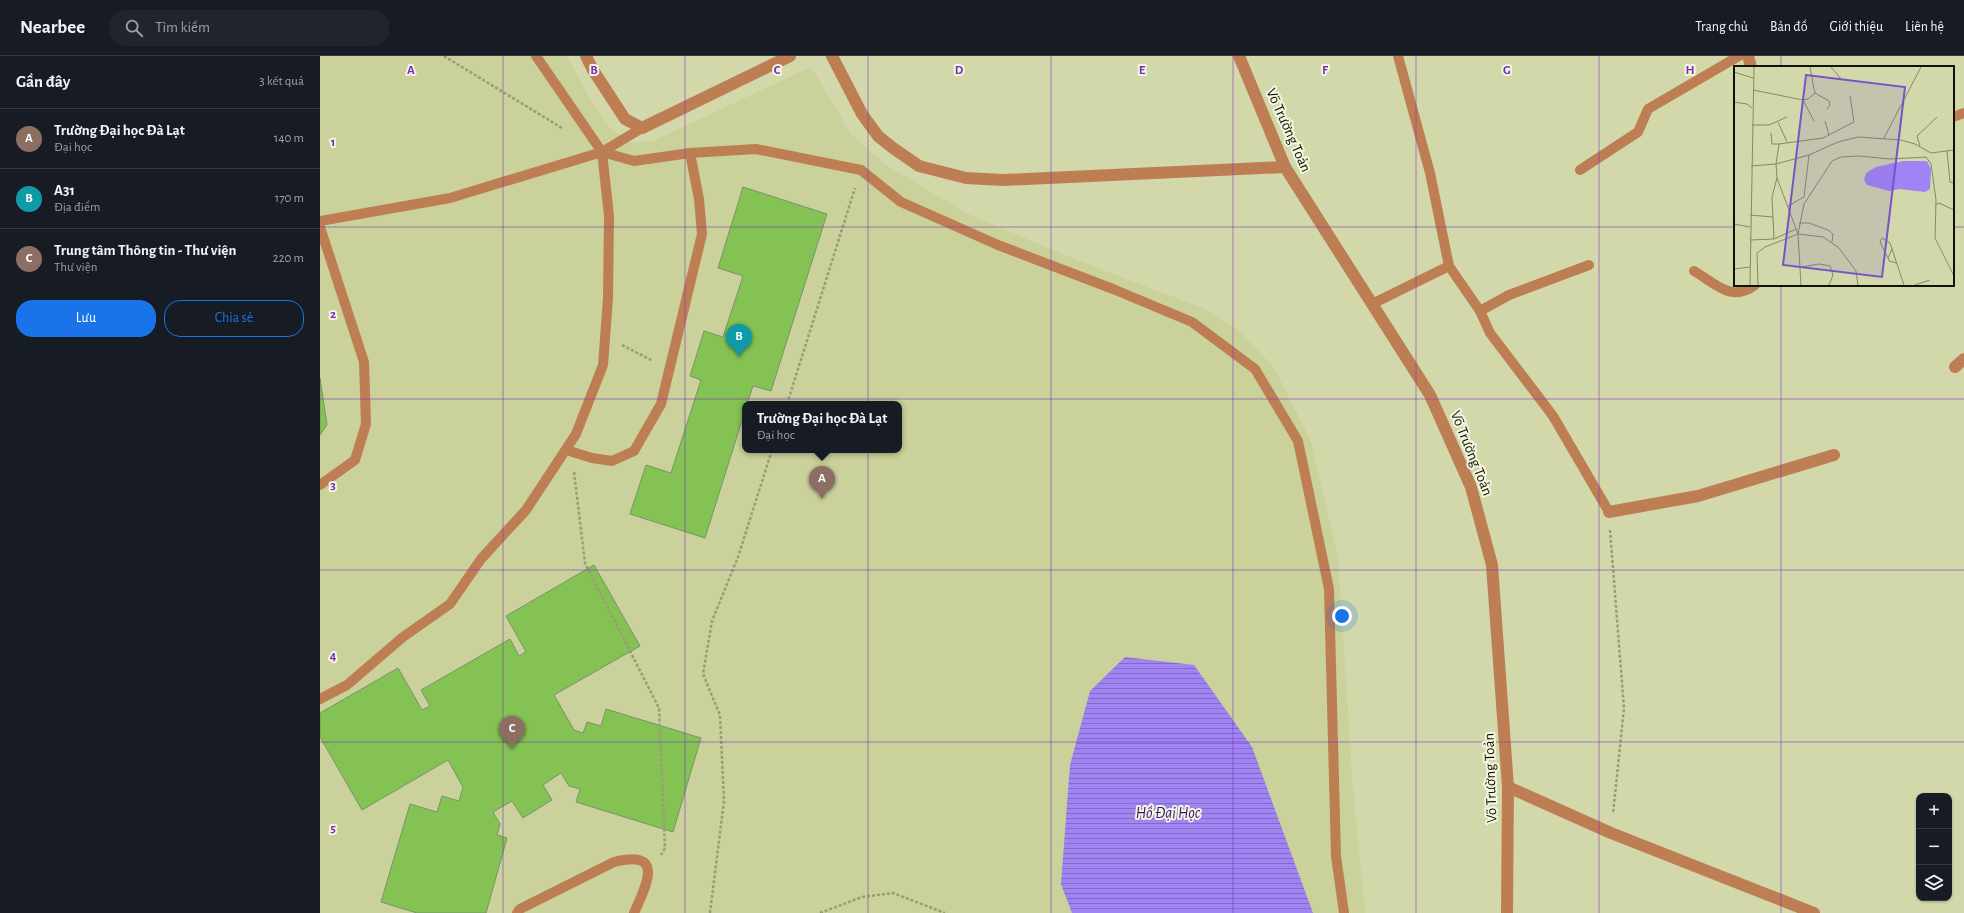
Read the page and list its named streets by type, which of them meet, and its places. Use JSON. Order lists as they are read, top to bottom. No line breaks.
{"streets":{"street":["Võ Trường Toản"]},"water":["Hồ Đại Học"],"page":{"header":"Nearbee","search":"Tìm kiếm","nav":["Trang chủ","Bản đồ","Giới thiệu","Liên hệ"],"heading":["Gần đây","3 kết quả"],"list":[{"mark":"A","name":"Trường Đại học Đà Lạt","note":"Đại học","value":"140 m"},{"mark":"B","name":"A31","note":"Địa điểm","value":"170 m"},{"mark":"C","name":"Trung tâm Thông tin - Thư viện","note":"Thư viện","value":"220 m"}],"buttons":["Lưu","Chia sẻ"],"pins":["B","A","C"],"popup":["Trường Đại học Đà Lạt","Đại học"],"map_buttons":["+","−"]},"grid":{"columns":["A","B","C","D","E","F","G","H"],"rows":["1","2","3","4","5"]}}
